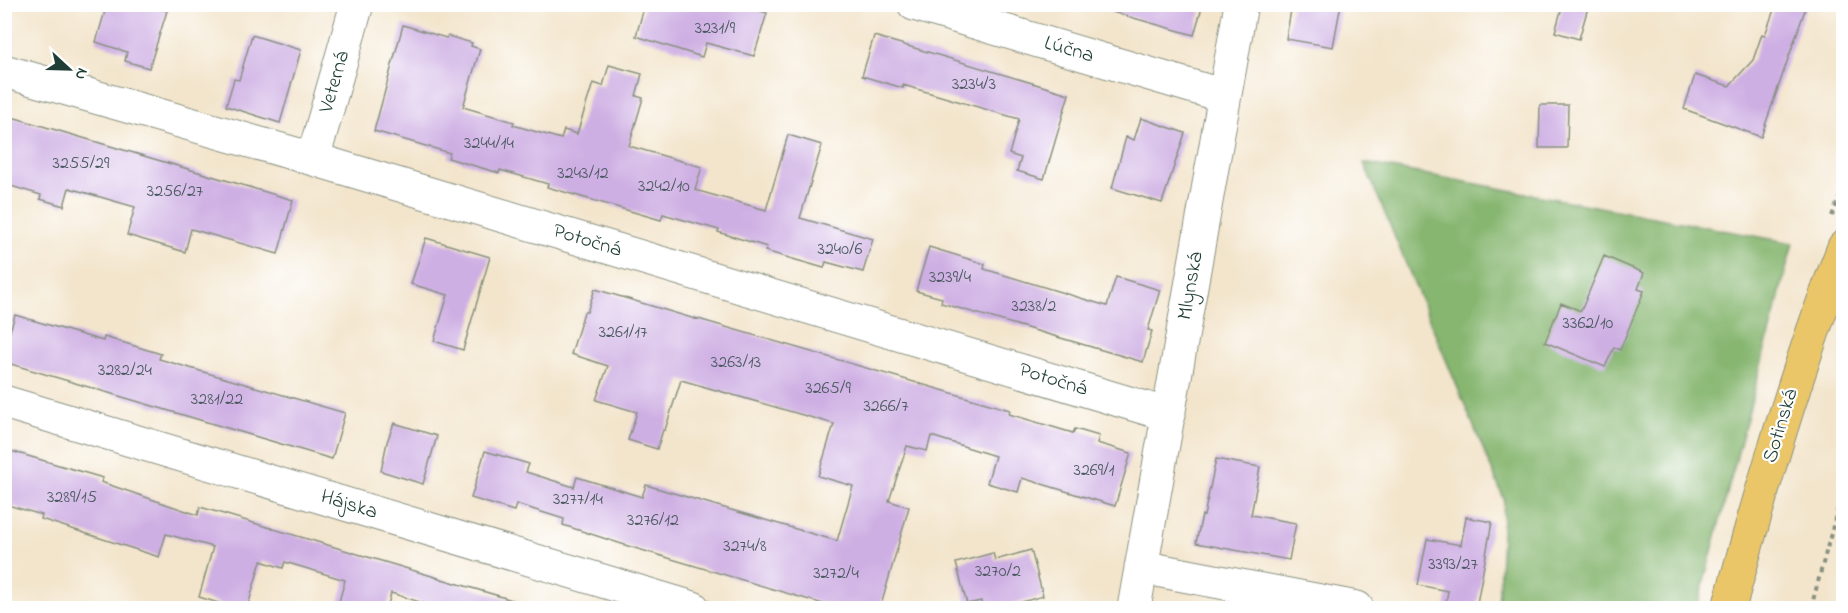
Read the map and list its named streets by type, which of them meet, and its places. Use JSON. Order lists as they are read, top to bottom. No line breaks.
{"streets":{"main road":["Sotinská"],"street":["Lúčna","Veterná","Potočná","Mlynská","Hájska"]},"crossings":[["Lúčna","Mlynská"],["Veterná","Potočná"],["Potočná","Mlynská"]],"house_numbers":["3231/9","3234/3","3244/14","3255/29","3243/12","3242/10","3256/27","3240/6","3239/4","3238/2","3362/10","3261/17","3263/13","3282/24","3265/9","3281/22","3266/7","3269/1","3289/15","3277/14","3276/12","3274/8","3393/27","3270/2","3272/4"],"north":"right"}
